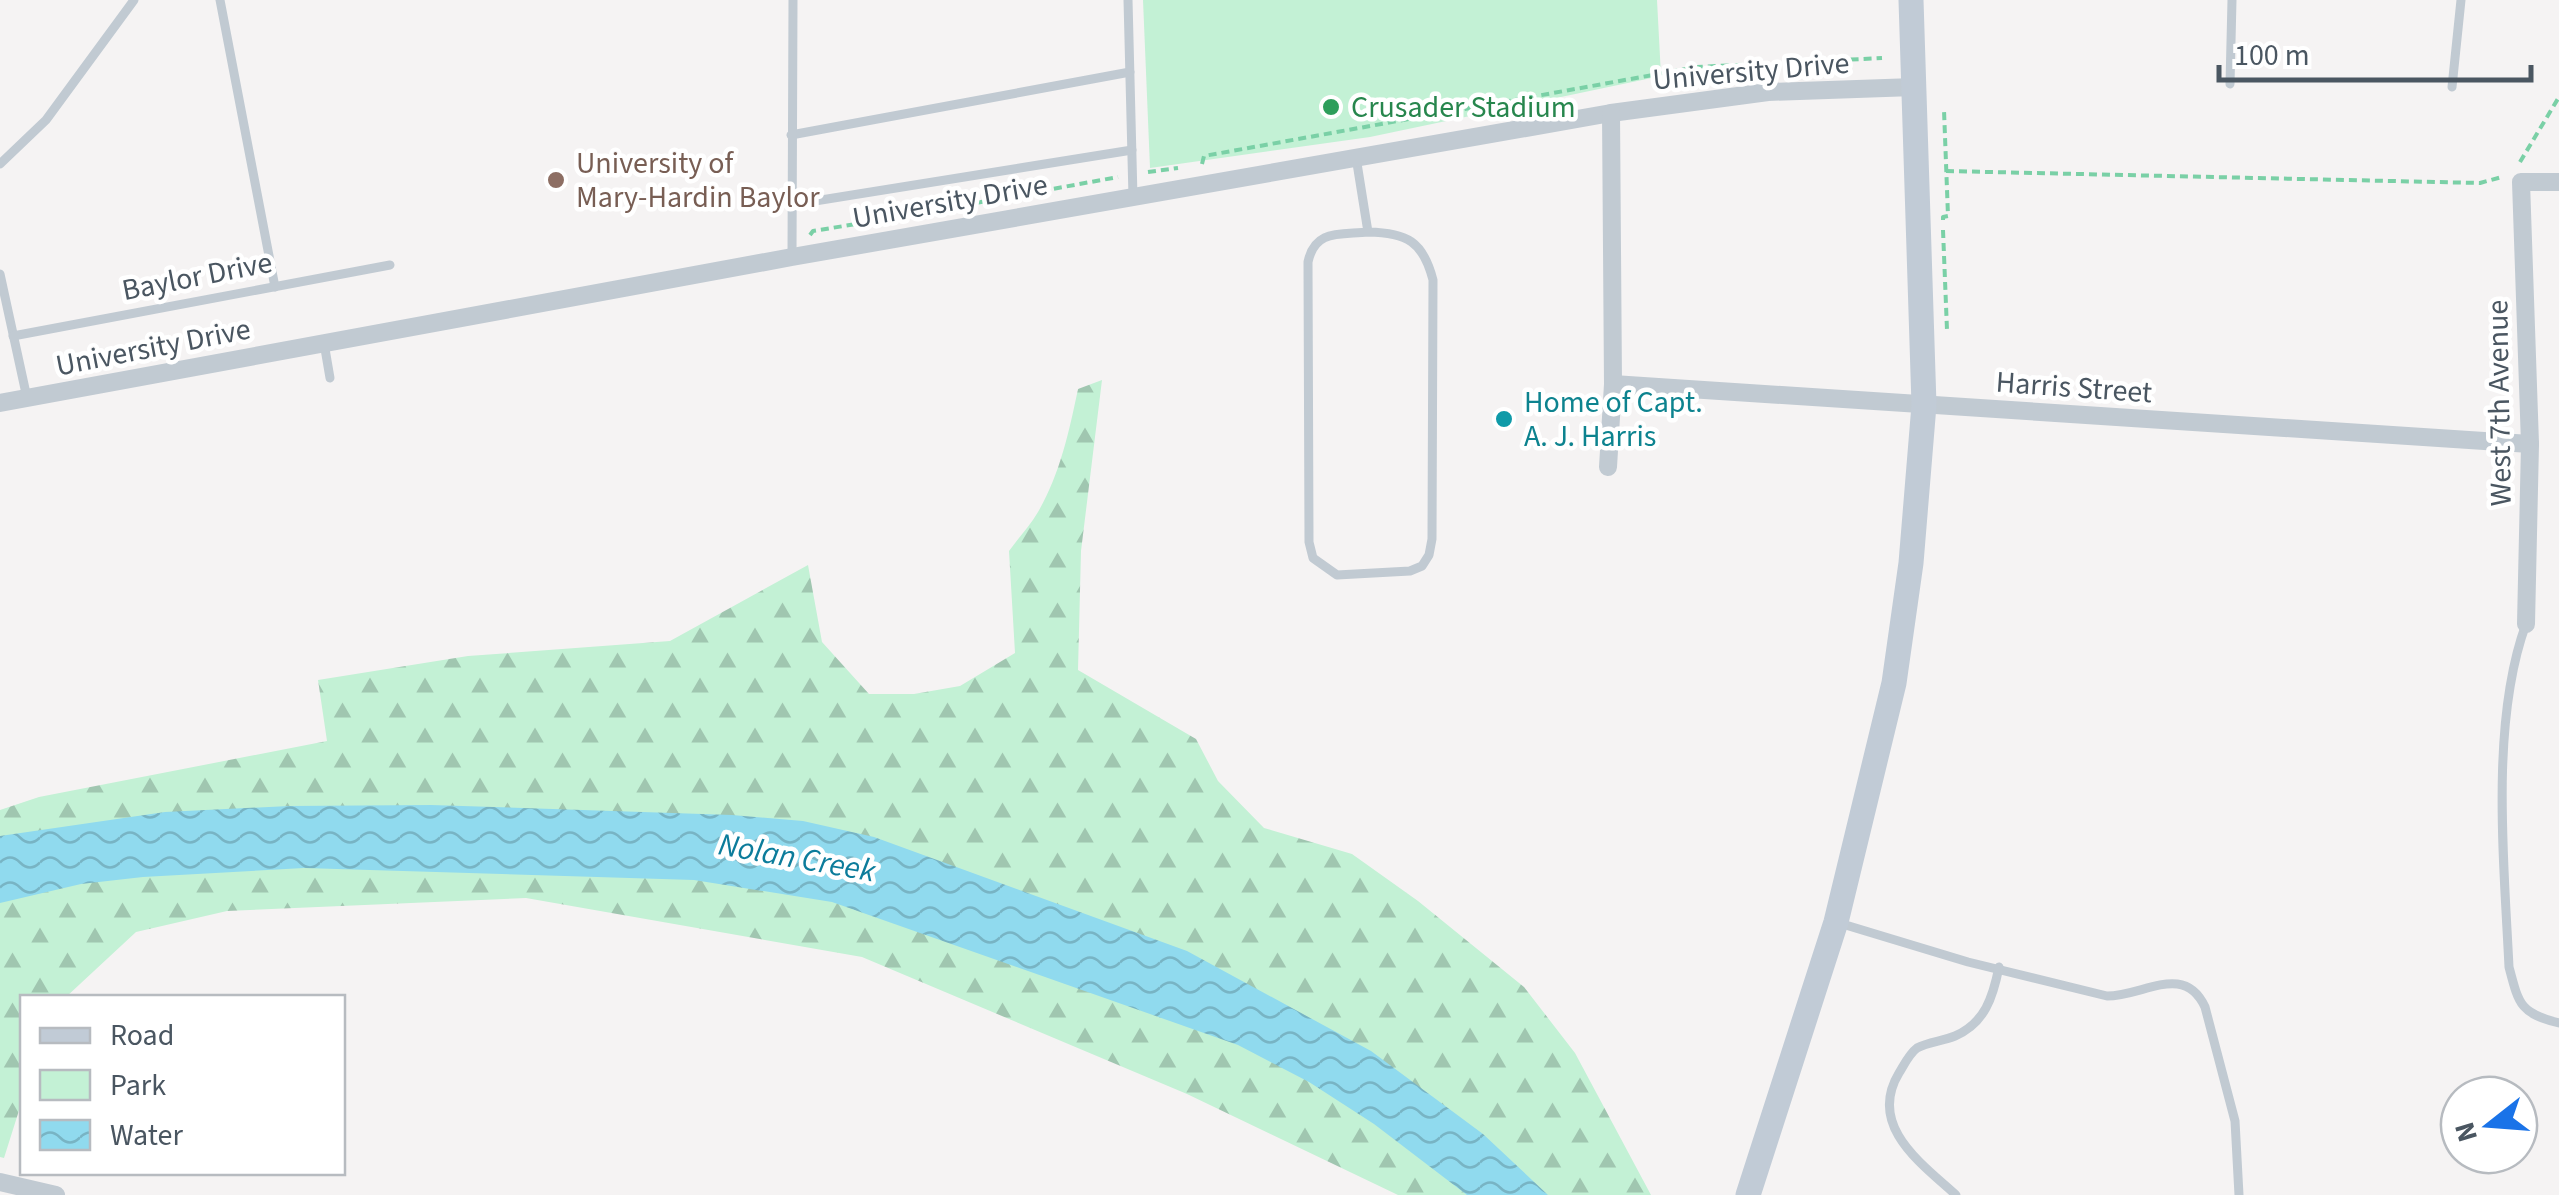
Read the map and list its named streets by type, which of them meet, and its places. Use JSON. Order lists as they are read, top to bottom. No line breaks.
{"streets":{"street":["University Drive","Harris Street","West 7th Avenue"],"lane":["Baylor Drive"]},"crossings":[["Harris Street","West 7th Avenue"]],"water":["Nolan Creek"],"places":["Crusader Stadium","University of Mary-Hardin Baylor","Home of Capt. A. J. Harris"],"legend":["Road","Park","Water"],"scale_bar":"100 m","north":"left"}
